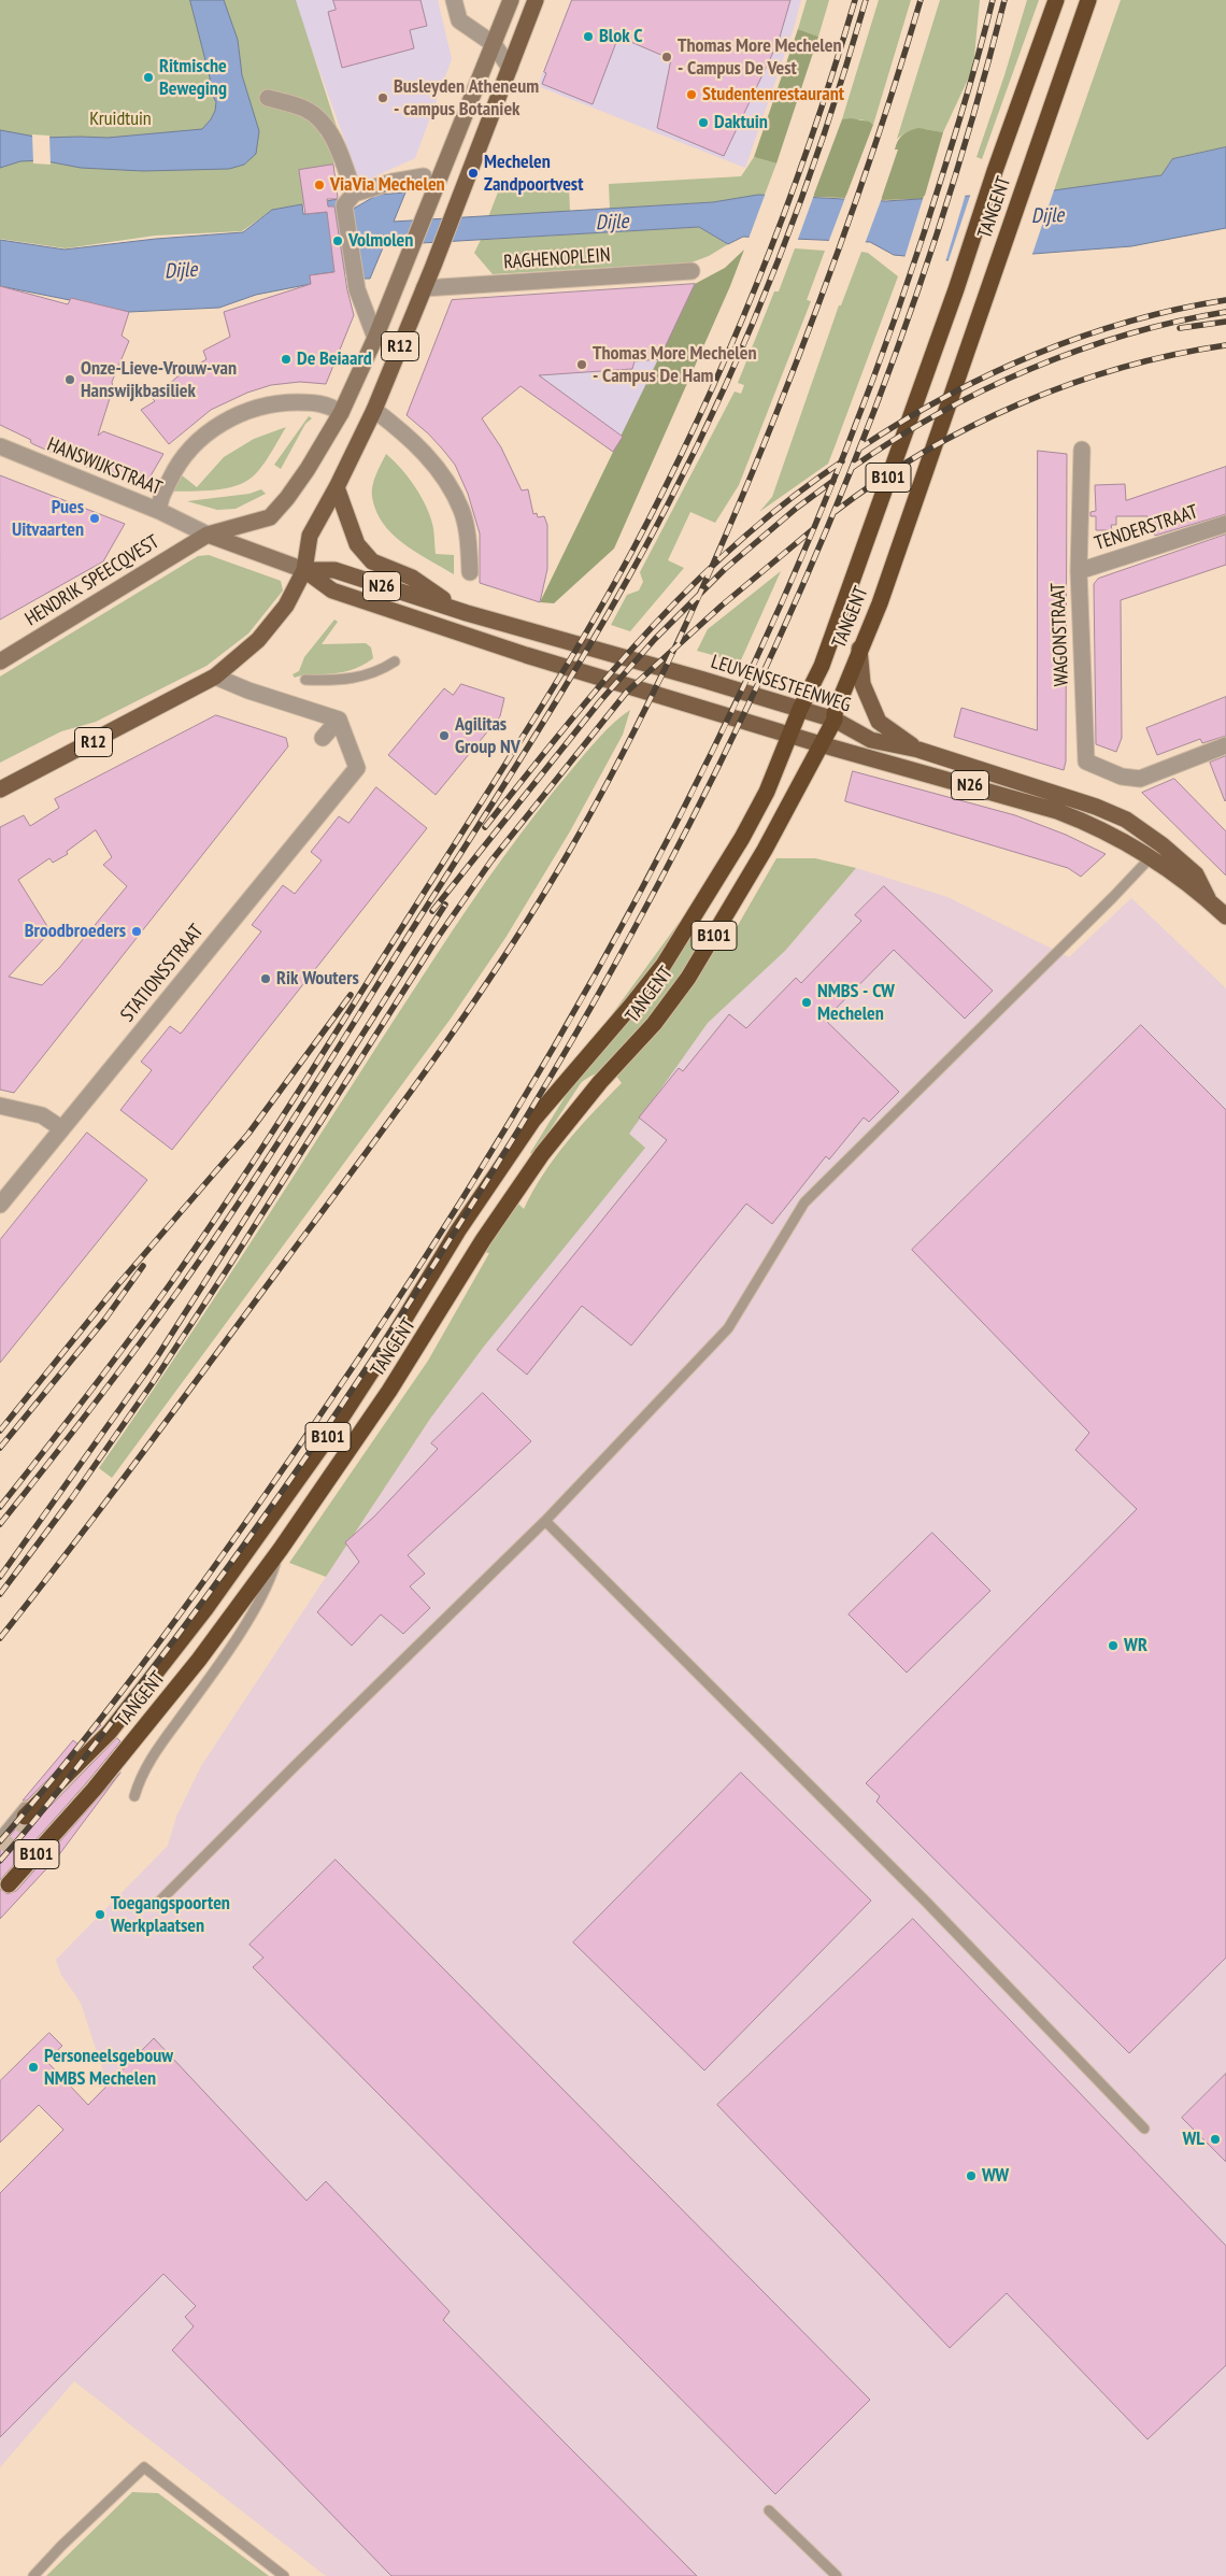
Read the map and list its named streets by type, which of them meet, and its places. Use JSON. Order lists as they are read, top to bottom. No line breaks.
{"streets":{"highway":["TANGENT","B101"],"main road":["R12","N26","LEUVENSESTEENWEG"],"street":["RAGHENOPLEIN","HANSWIJKSTRAAT","TENDERSTRAAT","HENDRIK SPEECQVEST","WAGONSTRAAT","STATIONSSTRAAT"]},"crossings":[["TANGENT","LEUVENSESTEENWEG"],["RAGHENOPLEIN","R12"],["R12","HANSWIJKSTRAAT"],["R12","HENDRIK SPEECQVEST"],["R12","LEUVENSESTEENWEG"],["HANSWIJKSTRAAT","HENDRIK SPEECQVEST"],["HANSWIJKSTRAAT","LEUVENSESTEENWEG"],["TENDERSTRAAT","WAGONSTRAAT"],["HENDRIK SPEECQVEST","LEUVENSESTEENWEG"]],"water":["Dijle"],"parks":["Kruidtuin"],"places":["Blok C","Thomas More Mechelen - Campus De Vest","Ritmische Beweging","Studentenrestaurant","Busleyden Atheneum - campus Botaniek","Daktuin","Mechelen Zandpoortvest","ViaVia Mechelen","Volmolen","De Beiaard","Thomas More Mechelen - Campus De Ham","Onze-Lieve-Vrouw-van Hanswijkbasiliek","Pues Uitvaarten","Agilitas Group NV","Broodbroeders","Rik Wouters","NMBS - CW Mechelen","WR","Toegangspoorten Werkplaatsen","Personeelsgebouw NMBS Mechelen","WL","WW"]}
